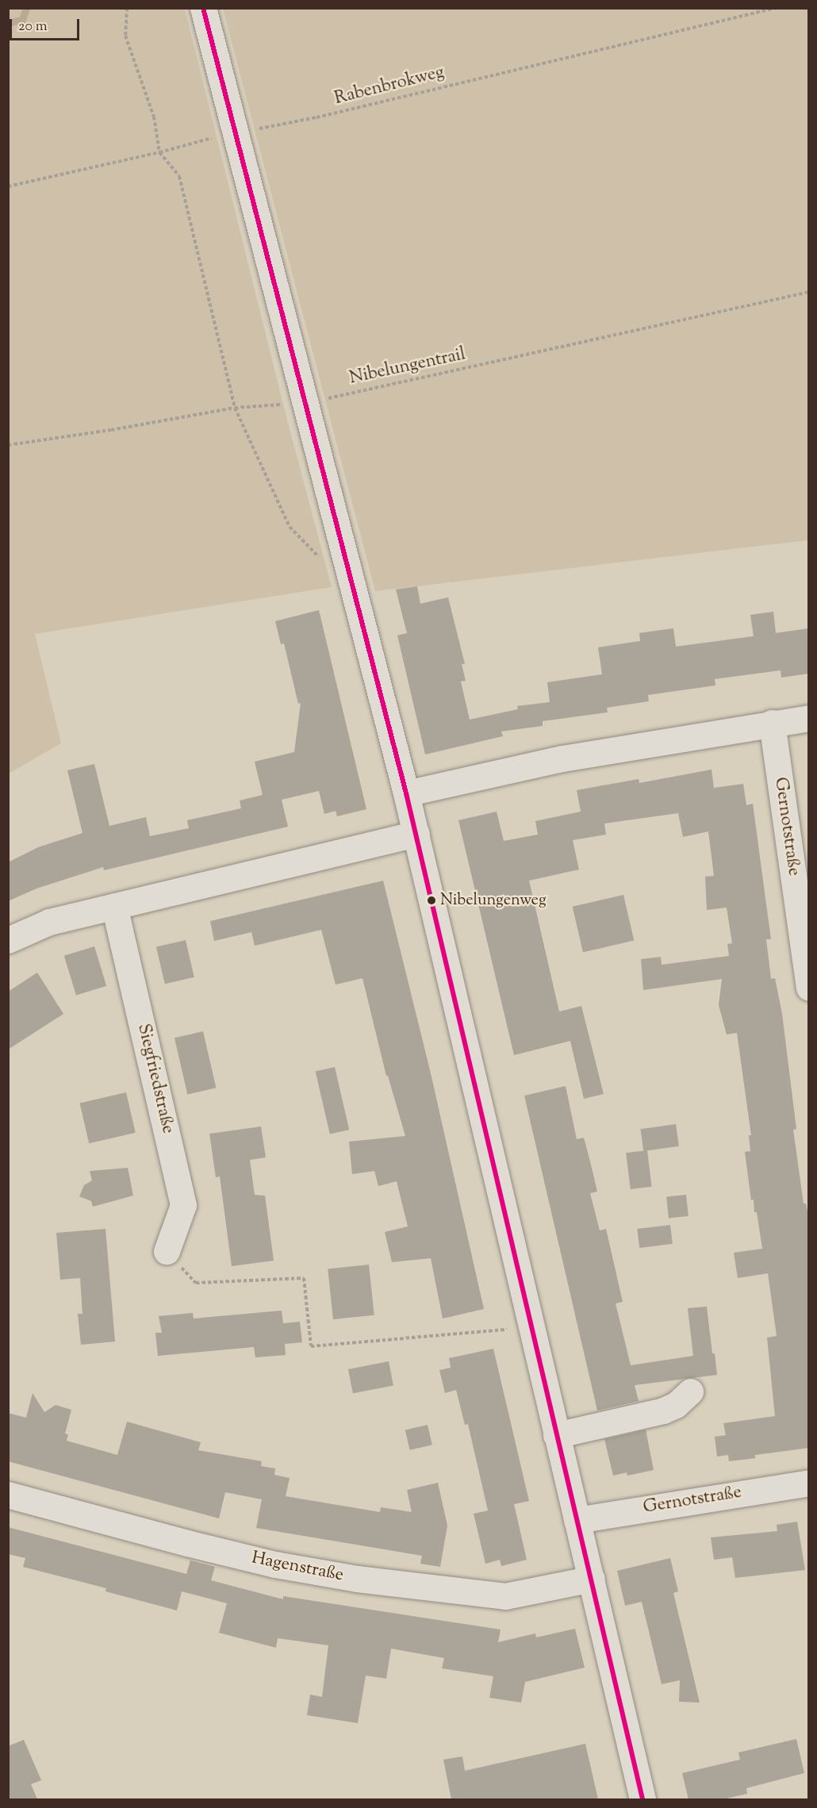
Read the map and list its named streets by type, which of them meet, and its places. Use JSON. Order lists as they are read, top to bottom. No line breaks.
{"streets":{"street":["Gernotstraße","Siegfriedstraße","Hagenstraße"],"path":["Rabenbrokweg","Nibelungentrail"]},"places":["Nibelungenweg"],"scale_bar":"20 m"}
